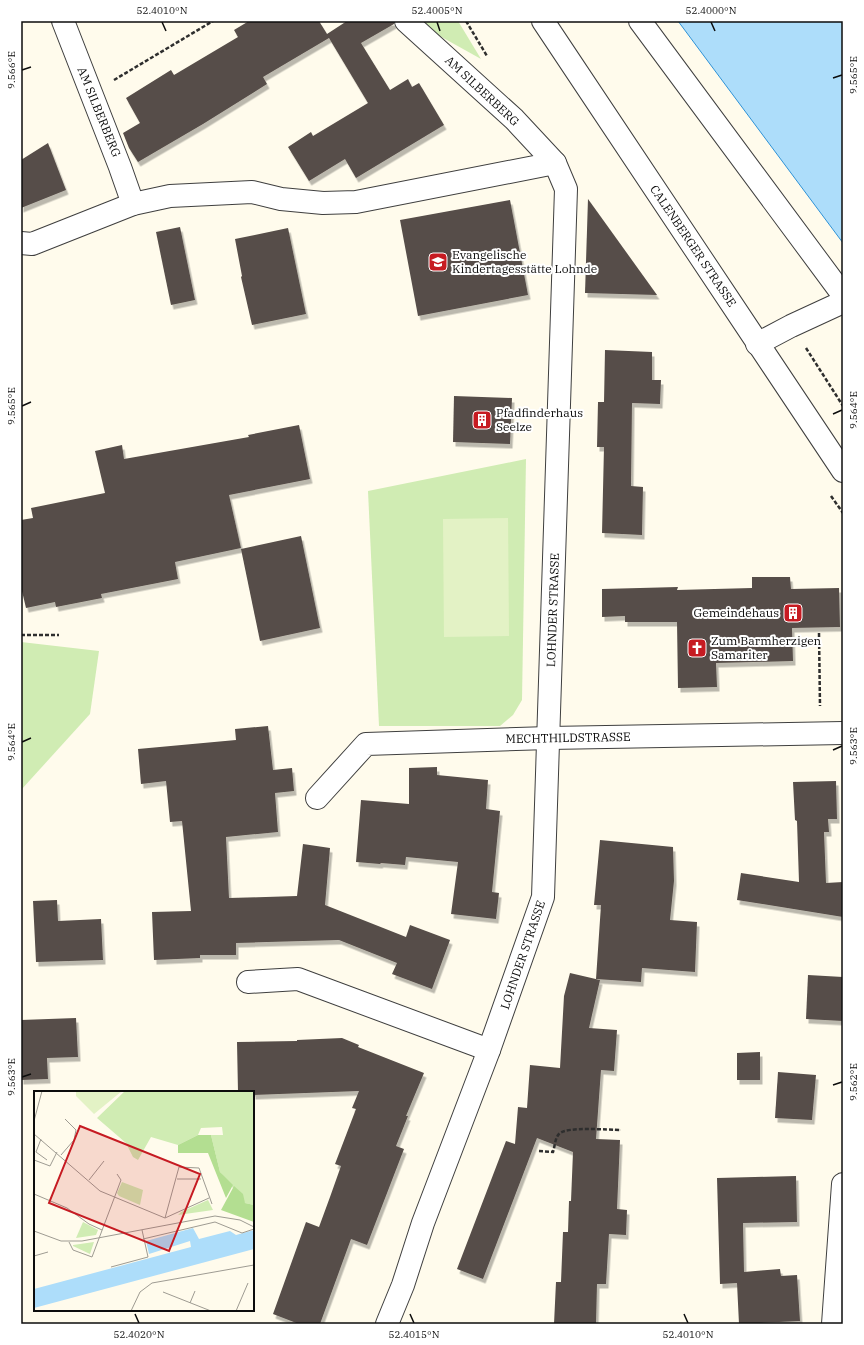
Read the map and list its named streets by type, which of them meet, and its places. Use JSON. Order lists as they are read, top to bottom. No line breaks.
{"streets":{"street":["AM SILBERBERG","CALENBERGER STRASSE","LOHNDER STRASSE","MECHTHILDSTRASSE"]},"crossings":[["AM SILBERBERG","LOHNDER STRASSE"],["LOHNDER STRASSE","MECHTHILDSTRASSE"]],"places":{"school or university":["Evangelische Kindertagesstätte Lohnde"],"building":["Pfadfinderhaus Seelze","Gemeindehaus"],"church":["Zum Barmherzigen Samariter"]},"coordinates":["52.4010°N","52.4005°N","52.4000°N","9.566°E","9.565°E","9.564°E","9.563°E","9.562°E","52.4020°N","52.4015°N"]}
